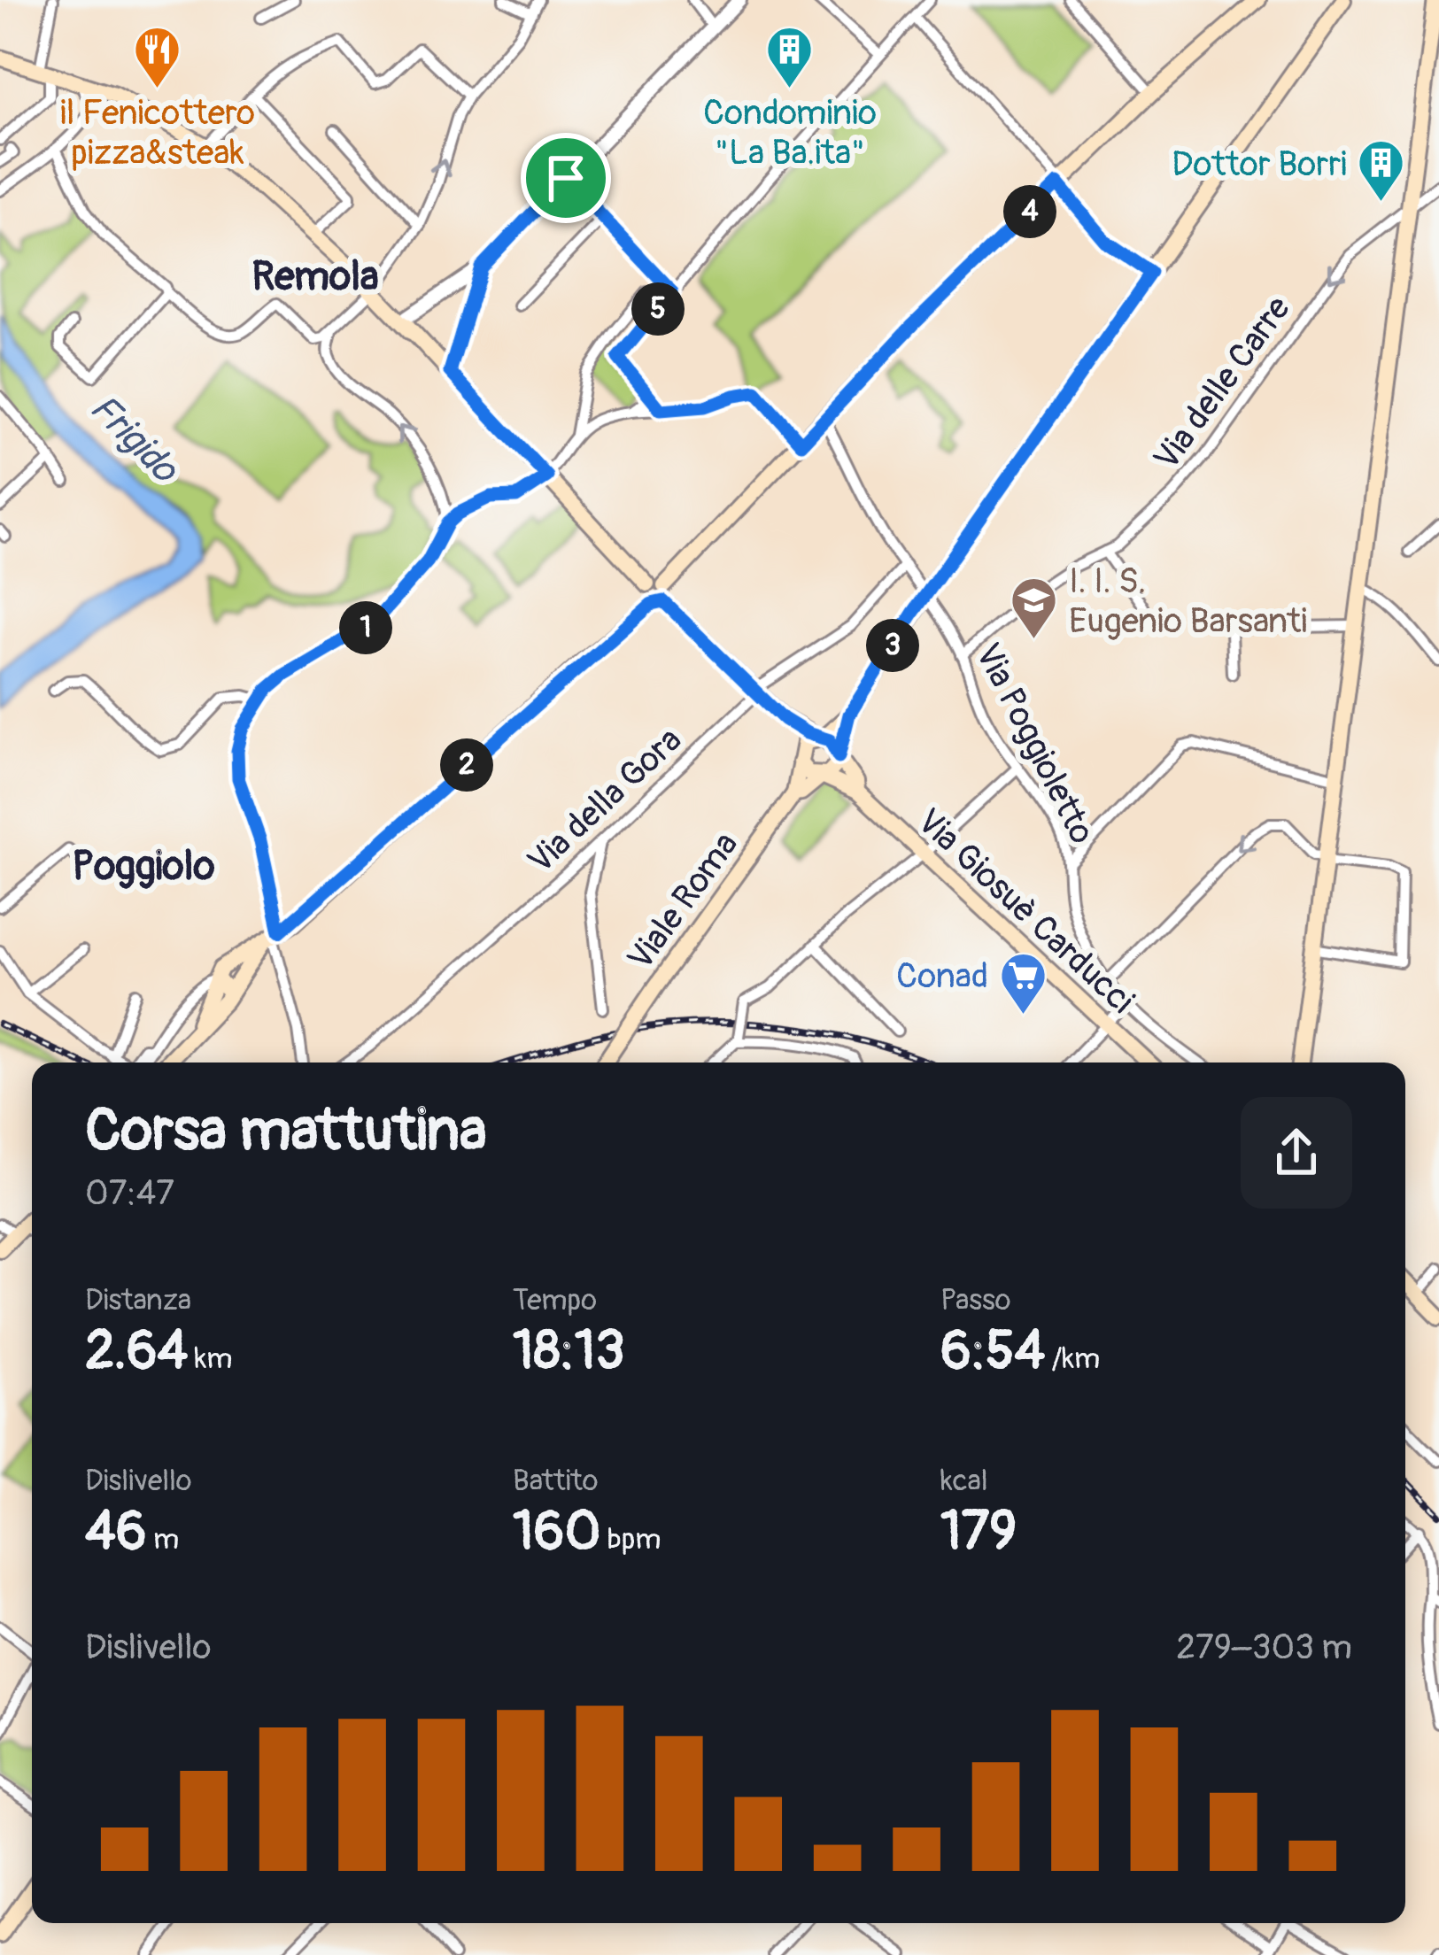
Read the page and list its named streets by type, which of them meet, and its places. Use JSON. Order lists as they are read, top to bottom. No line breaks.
{"streets":{"main road":["Viale Roma","Via Giosuè Carducci"],"street":["Via delle Carre","Via Poggioletto","Via della Gora"]},"crossings":[["Via delle Carre","Via Poggioletto"],["Via Poggioletto","Via della Gora"],["Viale Roma","Via Giosuè Carducci"]],"one_way":["Via delle Carre"],"districts":["Remola","Poggiolo"],"water":["Frigido"],"places":{"restaurant":["il Fenicottero pizza&steak"],"building":["Condominio \"La Ba.ita\"","Dottor Borri"],"school or university":["I. I. S. Eugenio Barsanti"],"supermarket":["Conad"]},"page":{"pins":["4","5","1","3","2"],"heading":["Corsa mattutina","07:47"],"stats":[["Distanza","2.64 km"],["Tempo","18:13"],["Passo","6:54 /km"],["Dislivello","46 m"],["Battito","160 bpm"],["kcal","179"]],"chart":["Dislivello","279–303 m"]}}
